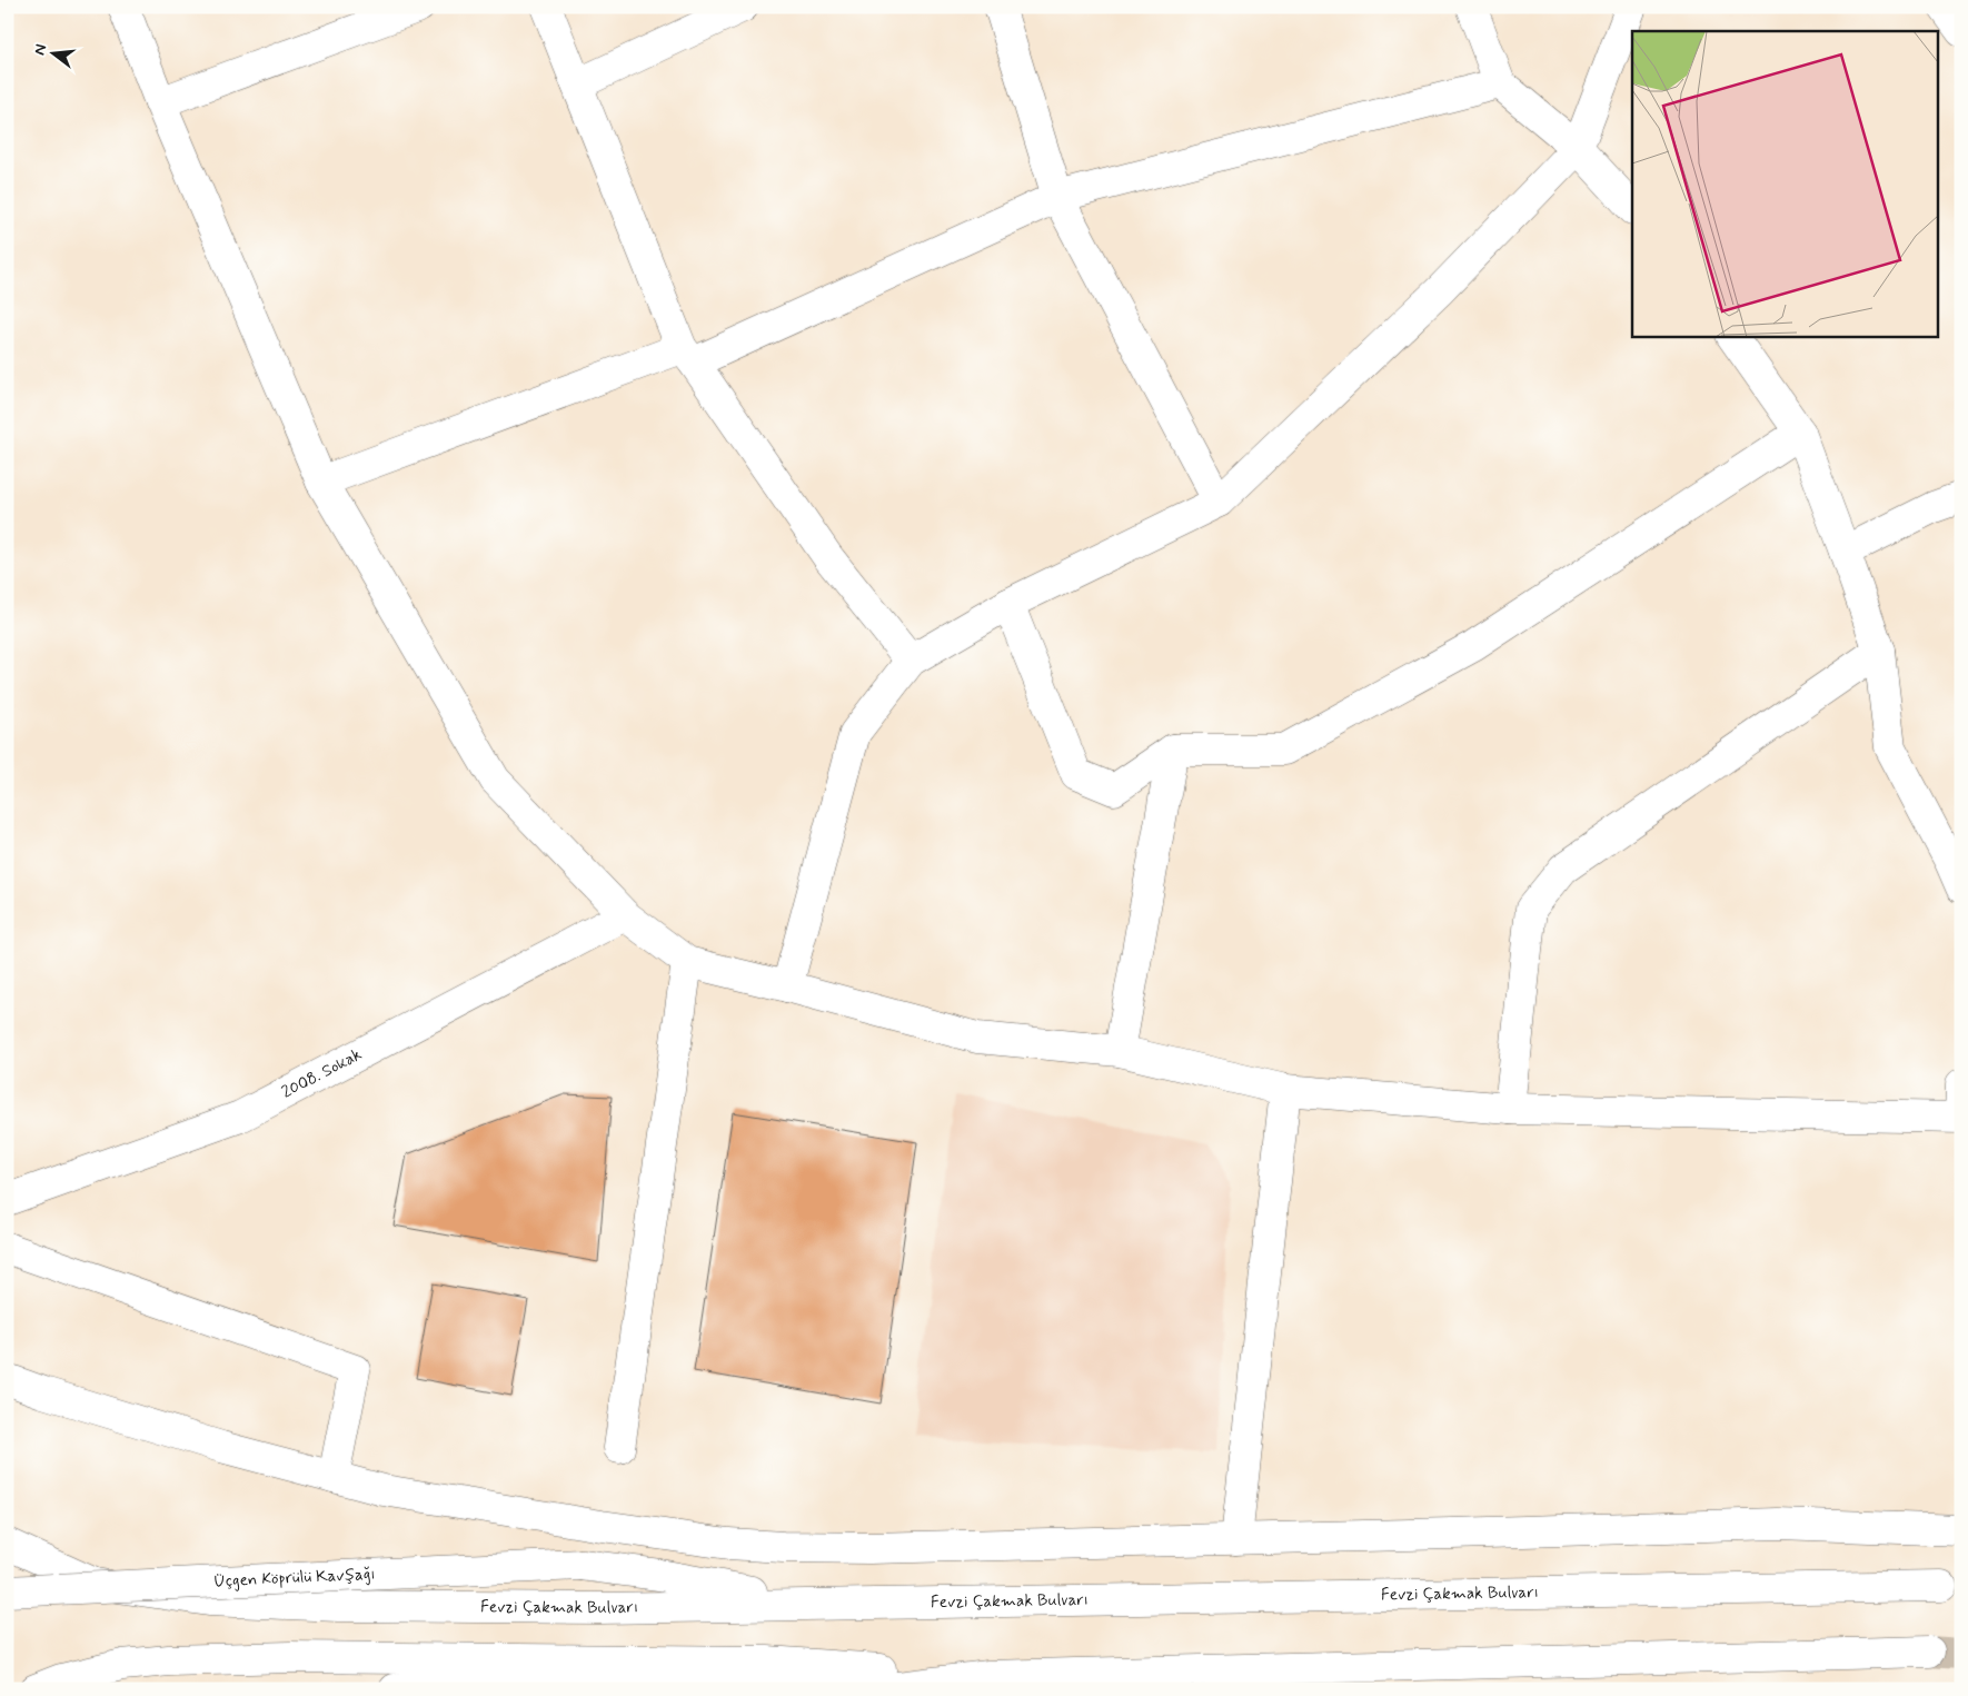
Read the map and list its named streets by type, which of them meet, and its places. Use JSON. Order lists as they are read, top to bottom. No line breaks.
{"streets":{"street":["2008. Sokak","Üçgen Köprülü Kavşağı","Fevzi Çakmak Bulvarı"]},"north":"left"}
